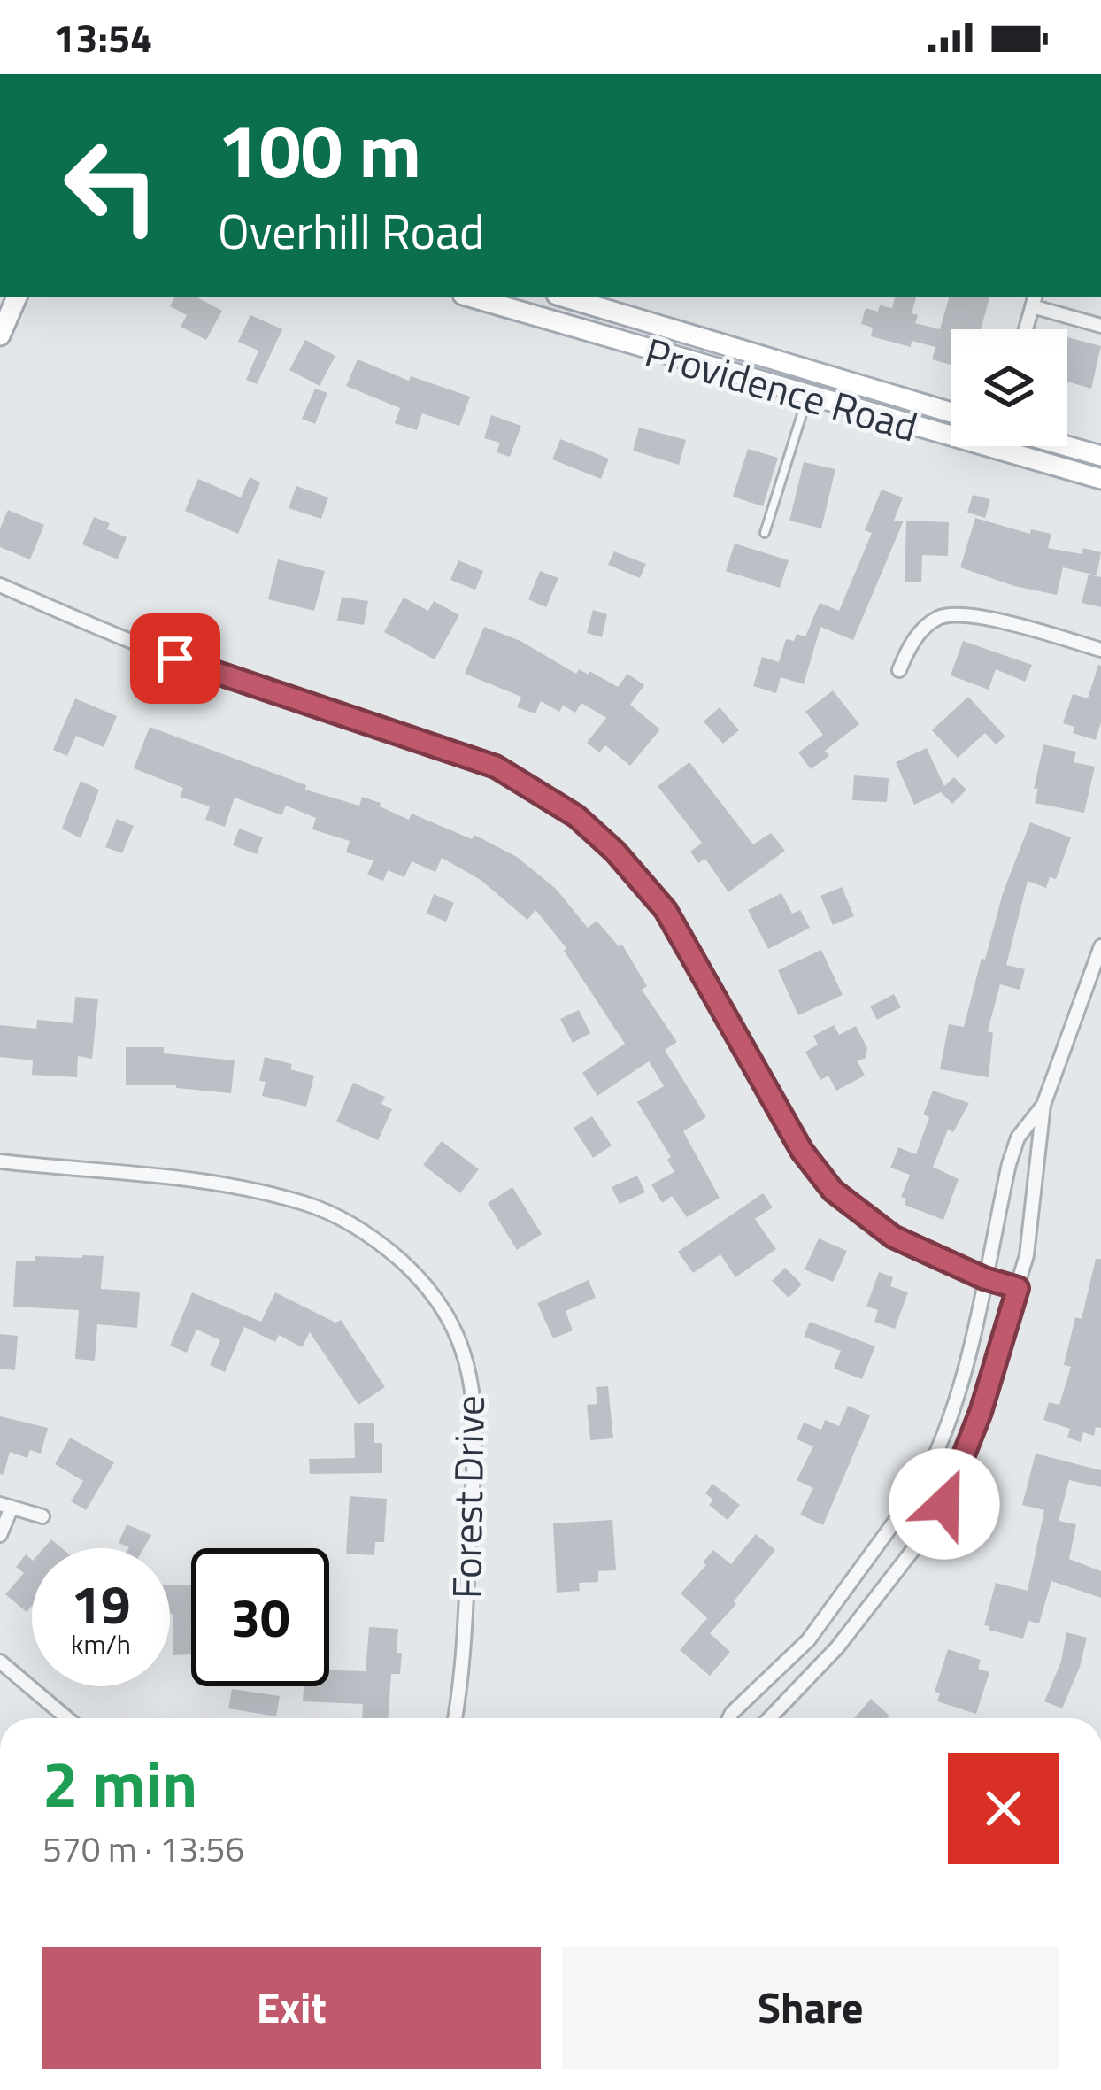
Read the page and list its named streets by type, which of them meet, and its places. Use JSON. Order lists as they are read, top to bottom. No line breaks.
{"streets":{"main road":["Providence Road"],"street":["Forest Drive"]},"page":{"status":"13:54","turn":["100 m","Overhill Road"],"speed":"19 km/h","limit":"30","heading":["2 min","570 m · 13:56"],"buttons":["Exit","Share"]}}
